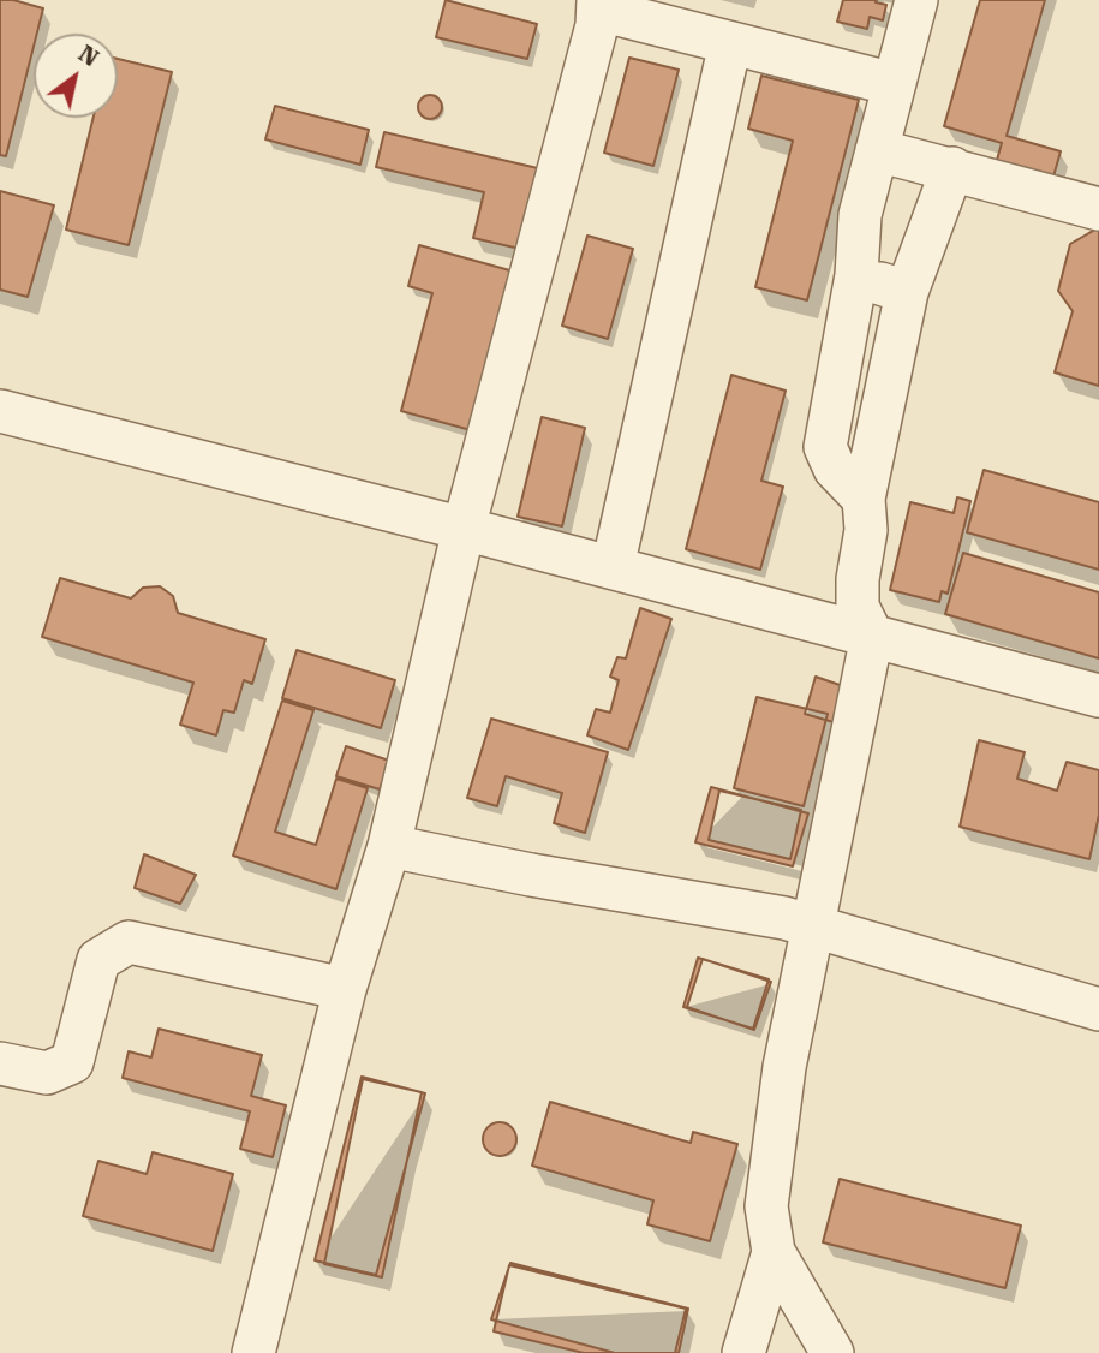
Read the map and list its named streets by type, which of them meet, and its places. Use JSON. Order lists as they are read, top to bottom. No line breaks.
{"north":"top right"}
